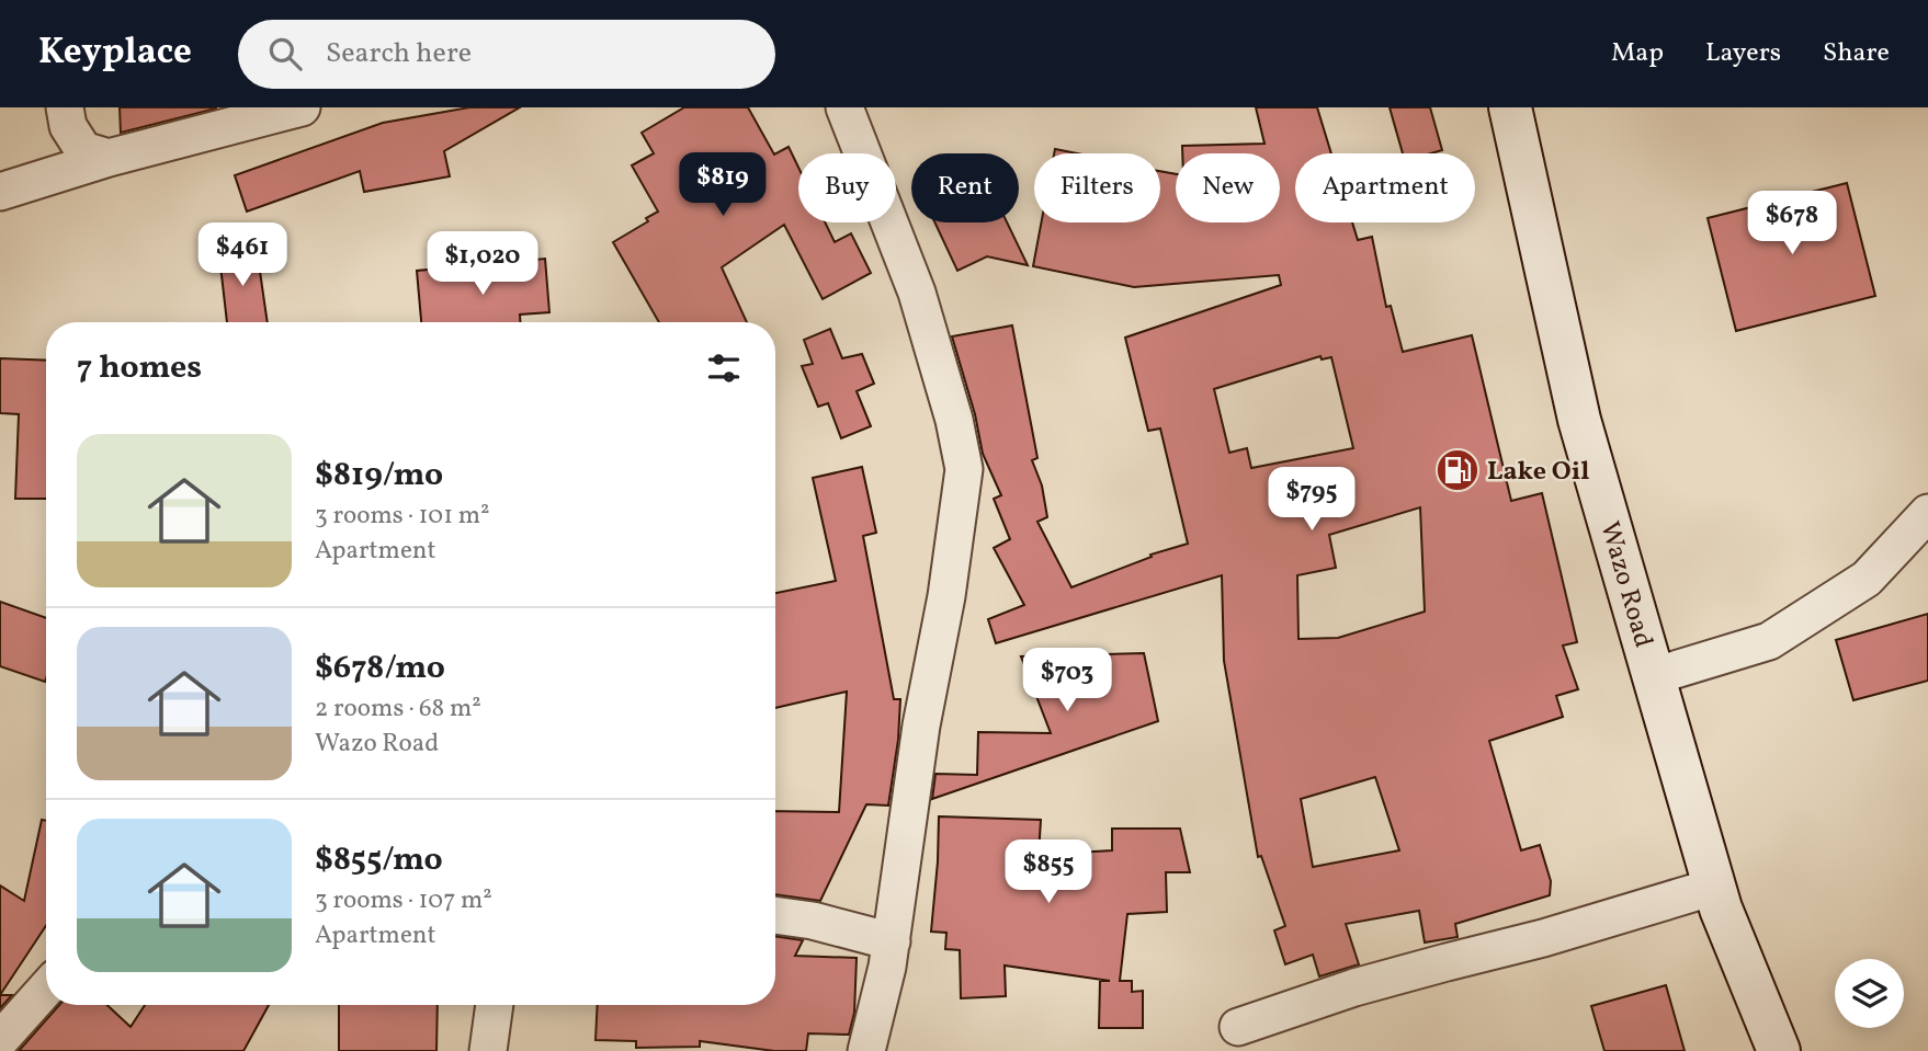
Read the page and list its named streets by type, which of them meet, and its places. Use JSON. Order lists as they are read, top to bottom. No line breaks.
{"streets":{"main road":["Wazo Road"]},"places":{"fuel station":["Lake Oil"]},"page":{"header":"Keyplace","search":"Search here","nav":["Map","Layers","Share"],"price":["$819","$678","$461","$1,020","$795","$703","$855"],"chip":["Buy","Rent","Filters","New","Apartment"],"heading":"7 homes","list":[{"name":"$819/mo","note":"3 rooms · 101 m² · Apartment"},{"name":"$678/mo","note":"2 rooms · 68 m² · Wazo Road"},{"name":"$855/mo","note":"3 rooms · 107 m² · Apartment"}]}}
